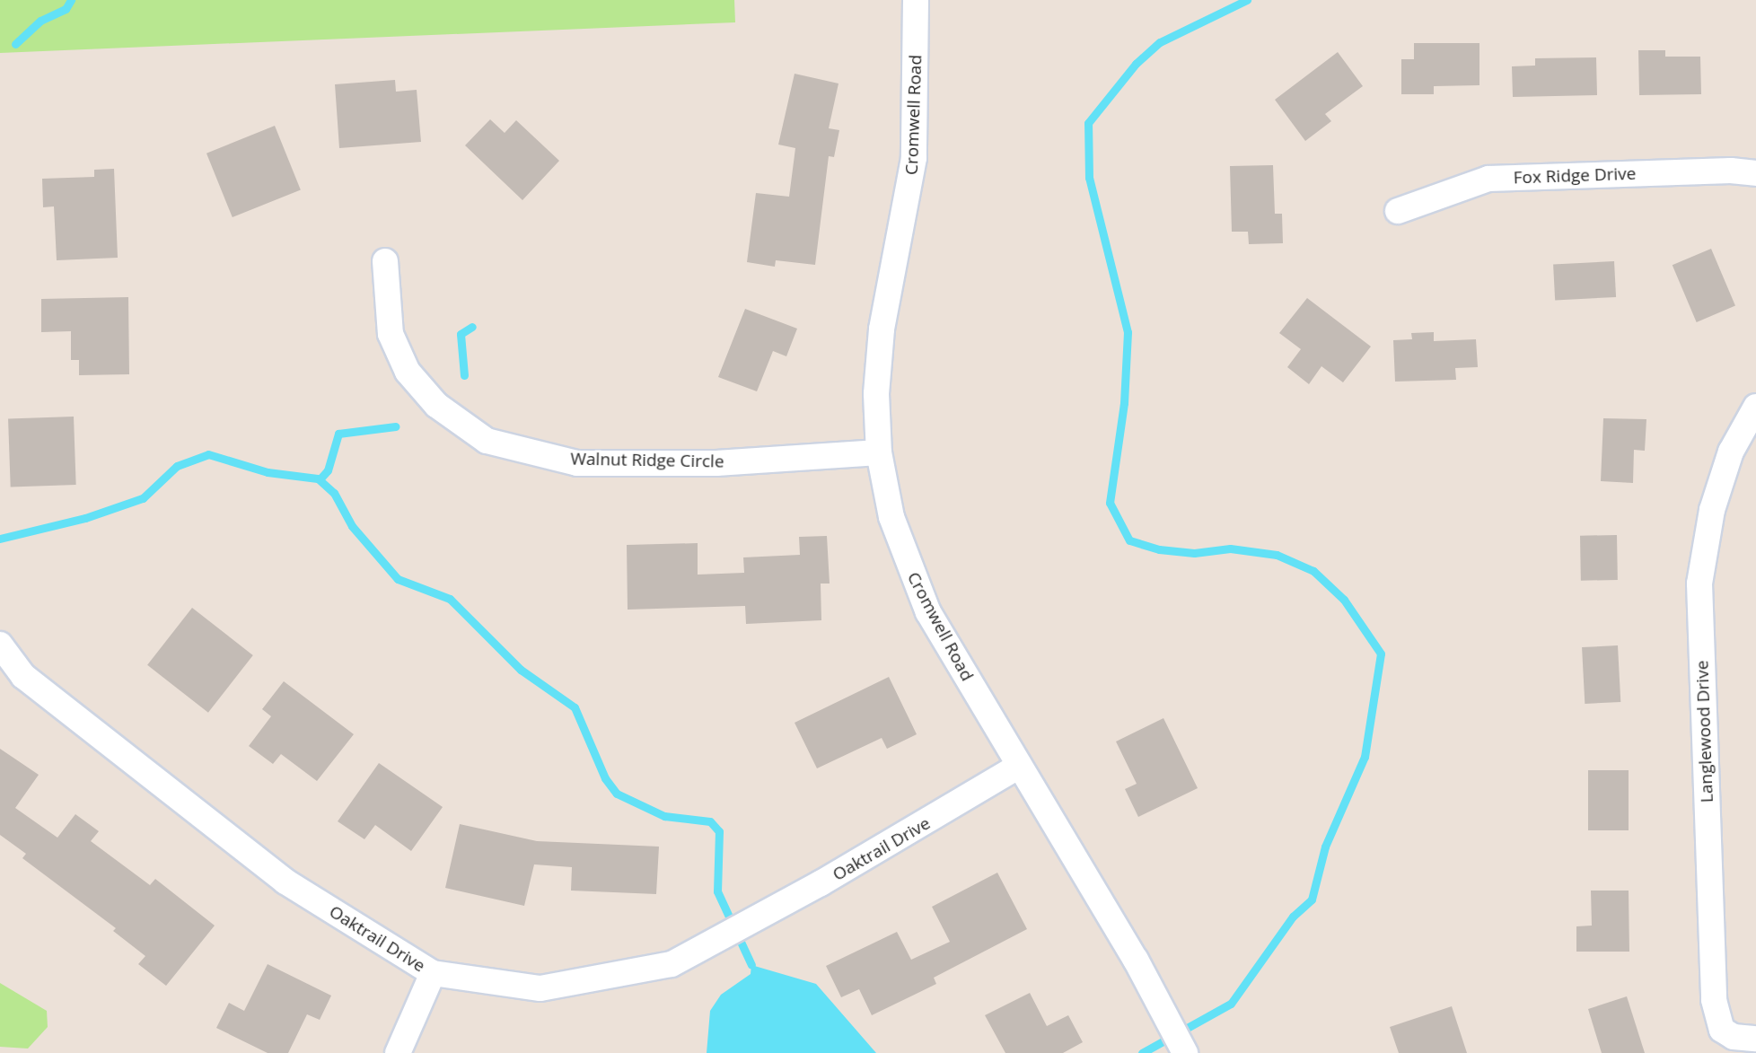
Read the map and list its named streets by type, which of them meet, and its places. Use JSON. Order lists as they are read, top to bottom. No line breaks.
{"streets":{"street":["Cromwell Road","Fox Ridge Drive","Walnut Ridge Circle","Langlewood Drive","Oaktrail Drive"]},"crossings":[["Cromwell Road","Walnut Ridge Circle"],["Cromwell Road","Oaktrail Drive"]]}
